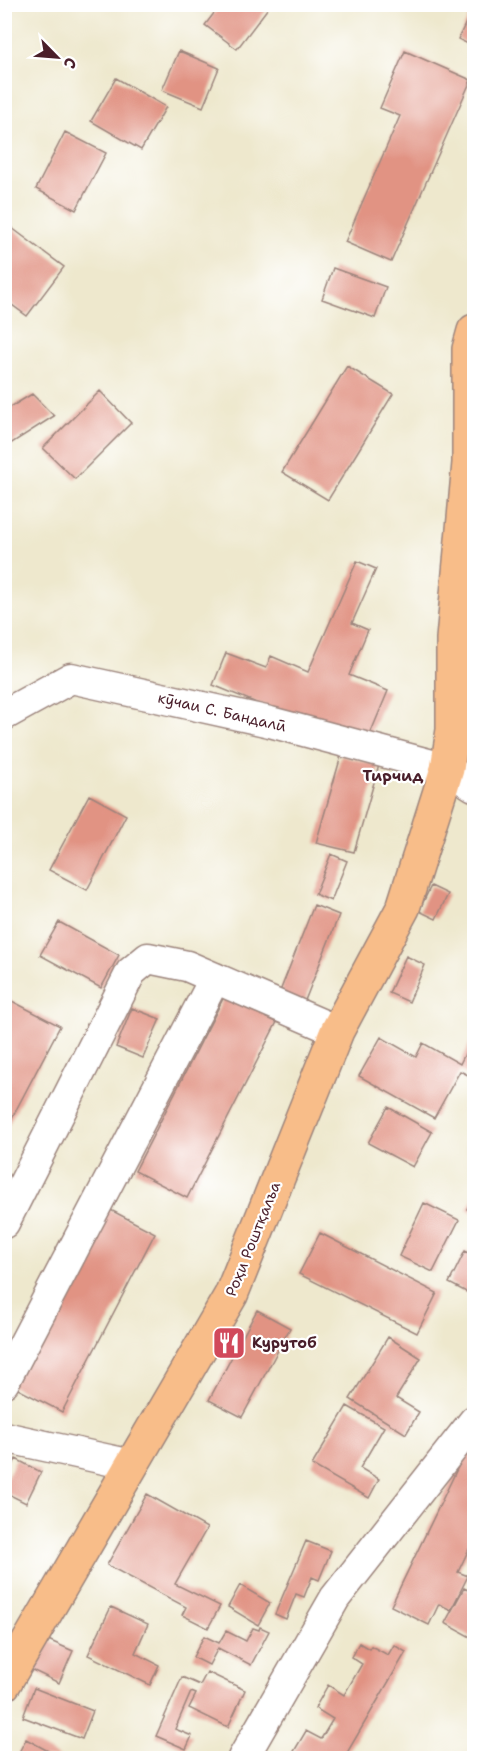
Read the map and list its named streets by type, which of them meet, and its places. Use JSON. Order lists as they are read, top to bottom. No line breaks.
{"streets":{"main road":["Роҳи Роштқалъа"],"street":["кӯчаи С. Бандалӣ"]},"crossings":[["кӯчаи С. Бандалӣ","Роҳи Роштқалъа"]],"districts":["Тирчид"],"places":{"restaurant":["Курутоб"]},"north":"bottom right"}
